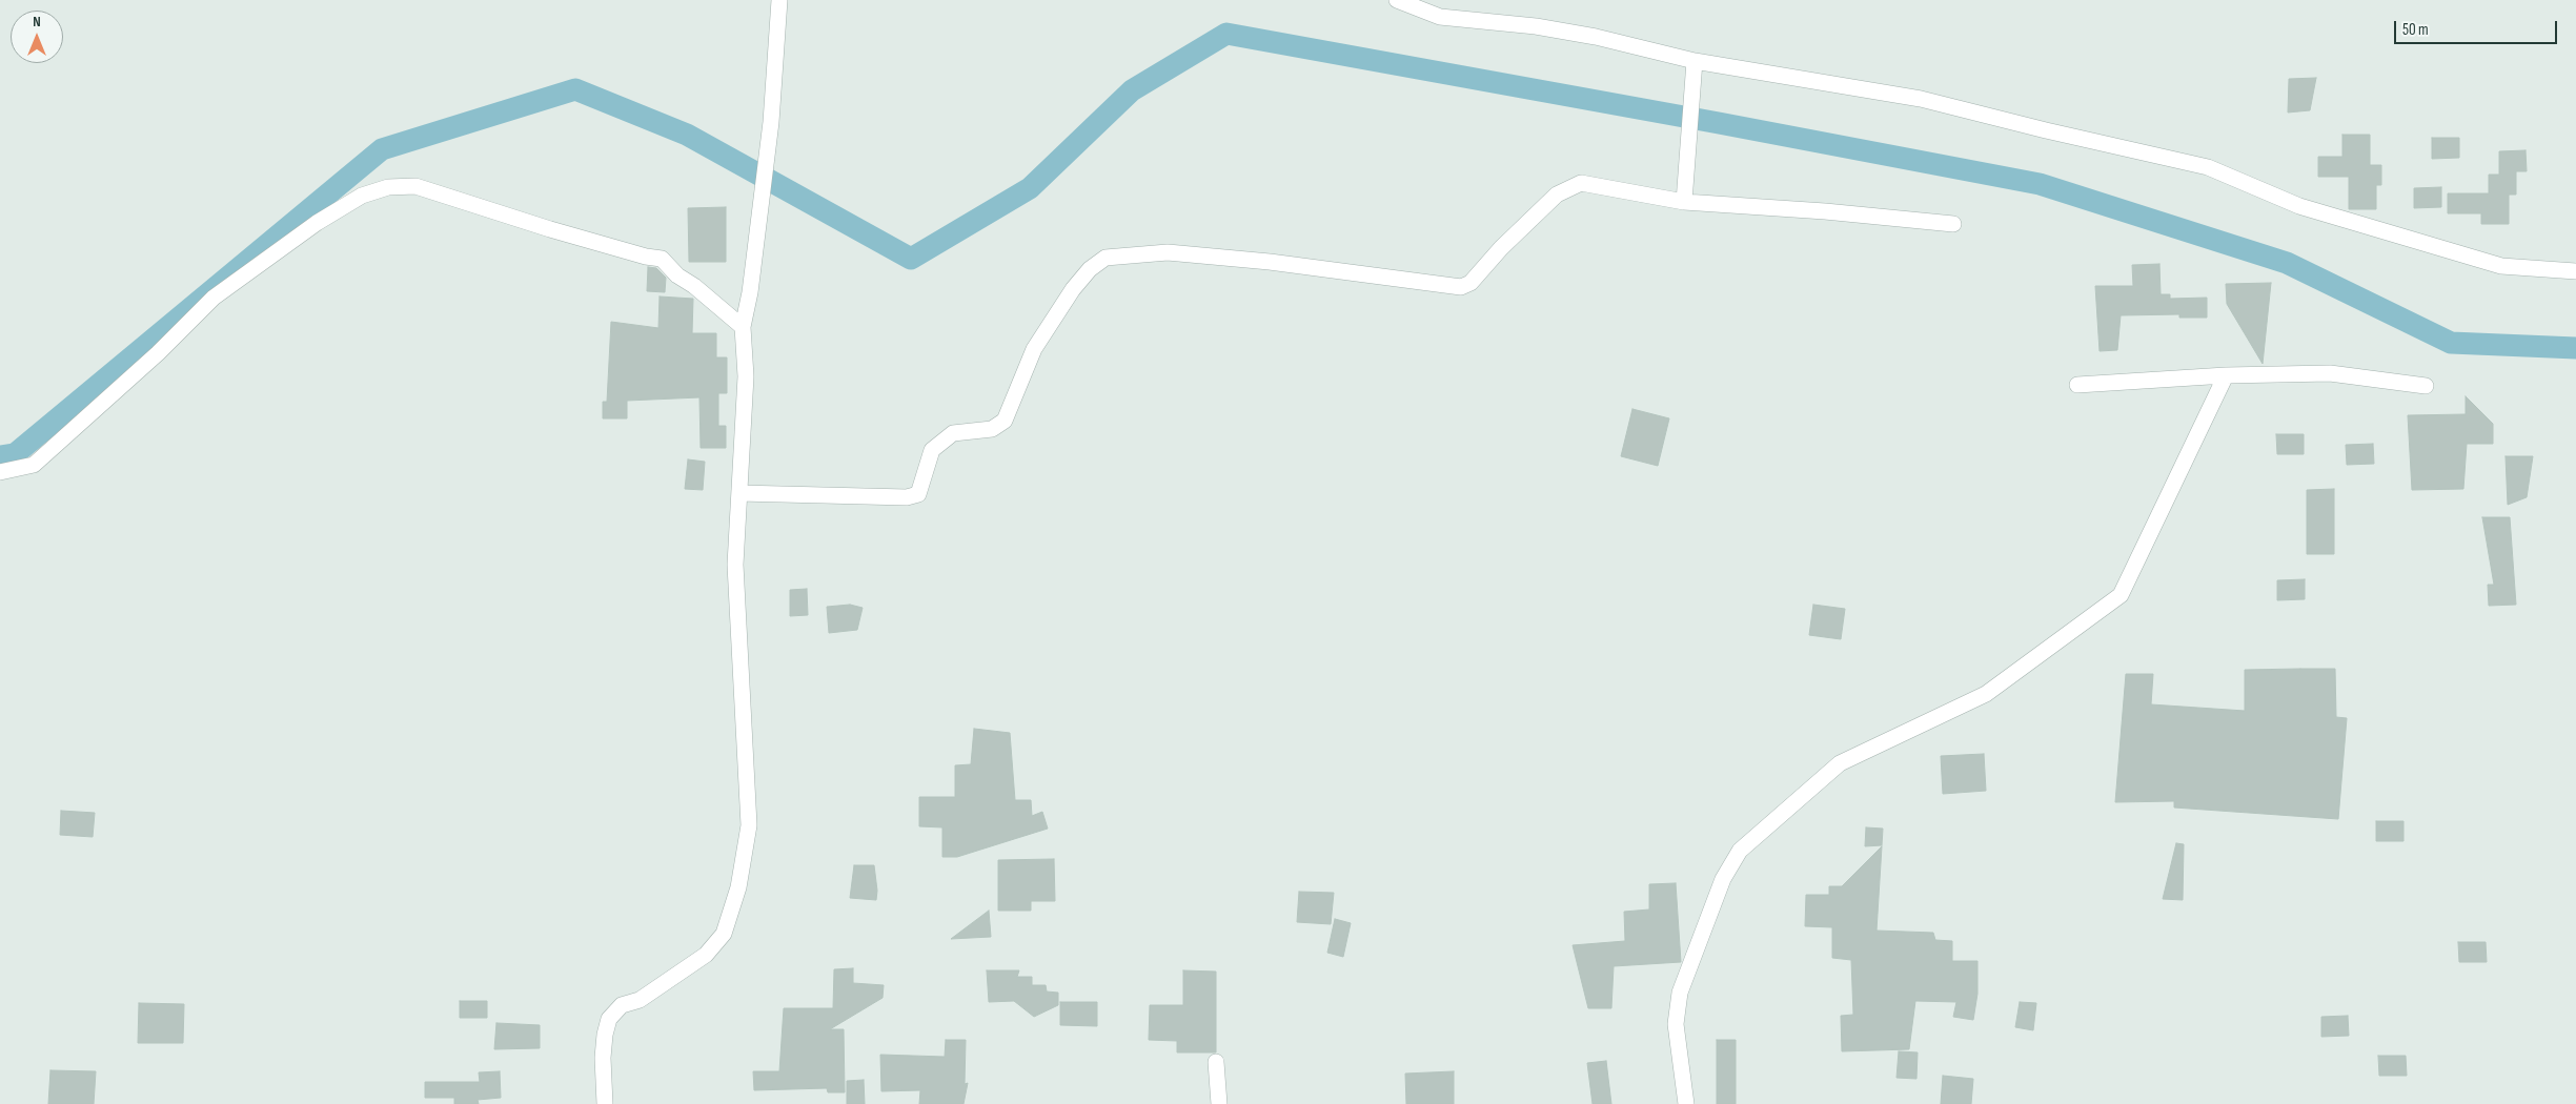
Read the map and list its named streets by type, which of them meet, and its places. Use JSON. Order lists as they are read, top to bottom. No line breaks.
{"scale_bar":"50 m","north":"top"}
